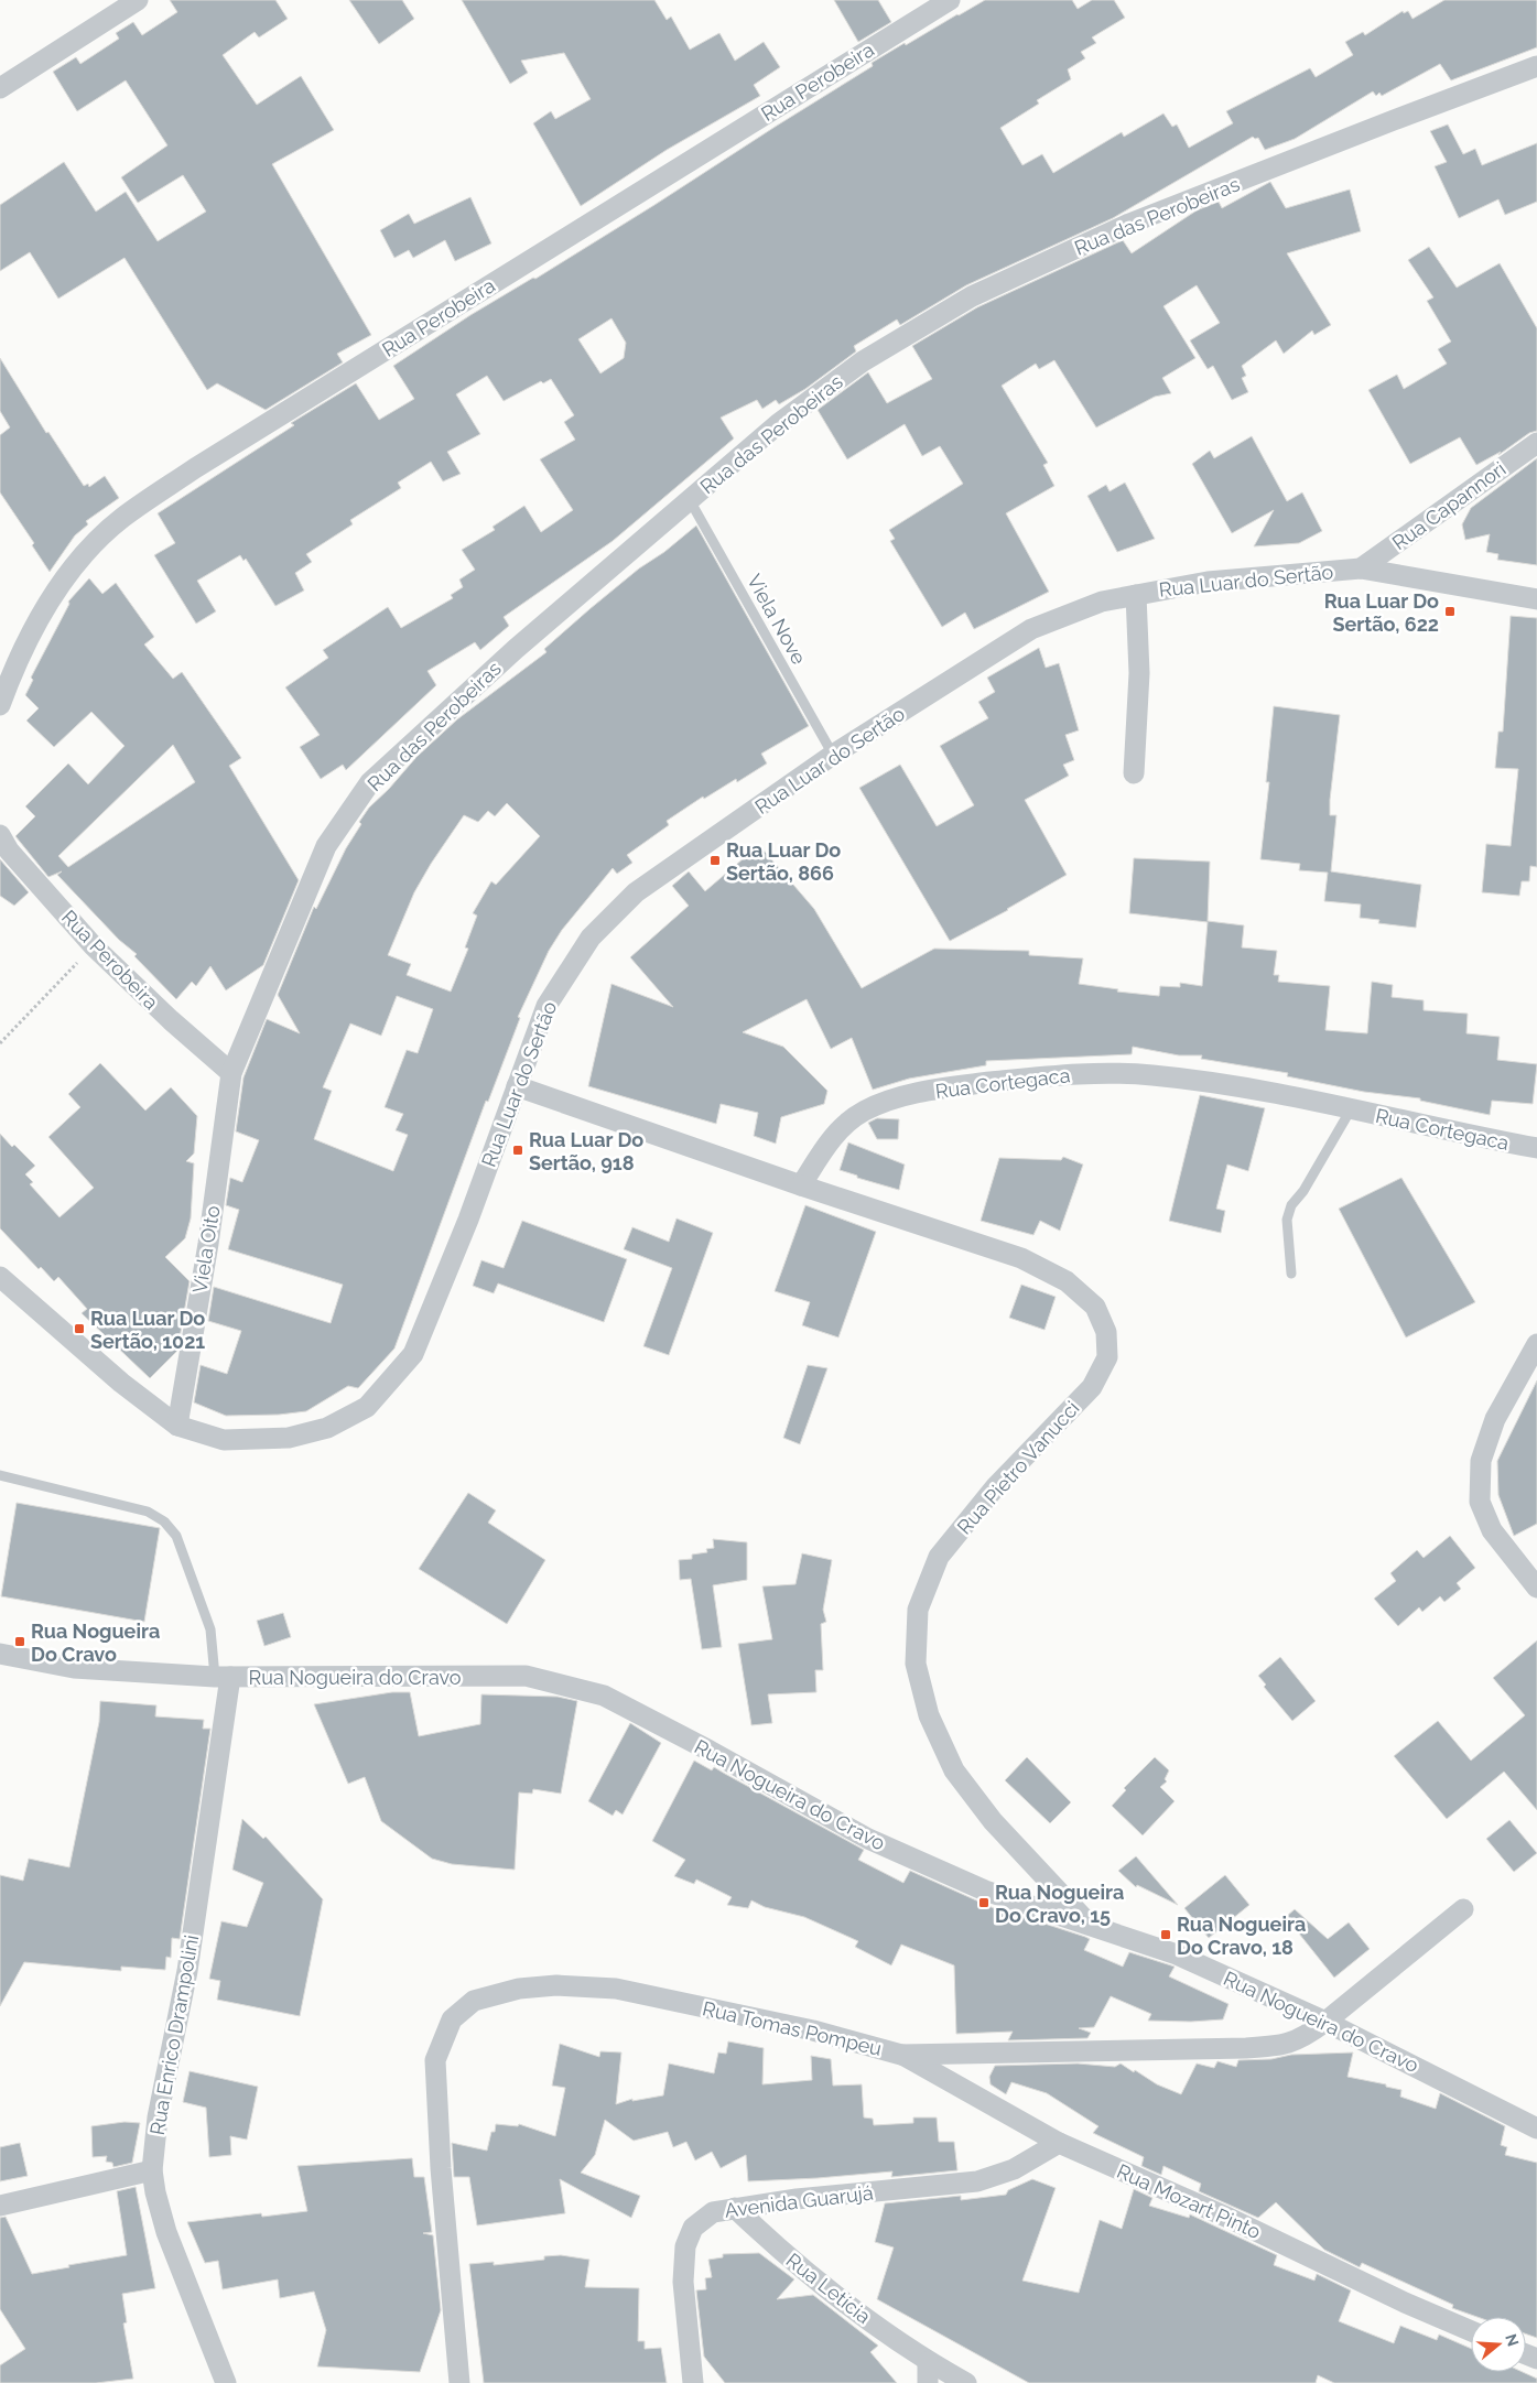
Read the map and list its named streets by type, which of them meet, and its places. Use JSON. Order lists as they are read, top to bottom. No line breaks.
{"streets":{"street":["Rua Perobeira","Rua das Perobeiras","Rua Capannori","Rua Luar do Sertão","Rua Cortegaca","Viela Oito","Rua Pietro Vanucci","Rua Nogueira do Cravo","Rua Tomas Pompeu","Rua Enrico Drampolini","Avenida Guarujá","Rua Mozart Pinto","Rua Letícia"],"lane":["Viela Nove"]},"crossings":[["Rua Perobeira","Rua das Perobeiras"],["Rua Perobeira","Viela Oito"],["Rua das Perobeiras","Viela Nove"],["Rua das Perobeiras","Viela Oito"],["Rua Capannori","Rua Luar do Sertão"],["Rua Luar do Sertão","Viela Nove"],["Rua Luar do Sertão","Viela Oito"],["Rua Cortegaca","Rua Pietro Vanucci"],["Rua Pietro Vanucci","Rua Nogueira do Cravo"],["Rua Nogueira do Cravo","Rua Tomas Pompeu"],["Rua Nogueira do Cravo","Rua Enrico Drampolini"],["Rua Tomas Pompeu","Rua Mozart Pinto"],["Avenida Guarujá","Rua Mozart Pinto"],["Avenida Guarujá","Rua Letícia"]],"places":{"transit":["Rua Luar Do Sertão, 622","Rua Luar Do Sertão, 866","Rua Luar Do Sertão, 918","Rua Luar Do Sertão, 1021","Rua Nogueira Do Cravo","Rua Nogueira Do Cravo, 15","Rua Nogueira Do Cravo, 18"]},"north":"right"}
